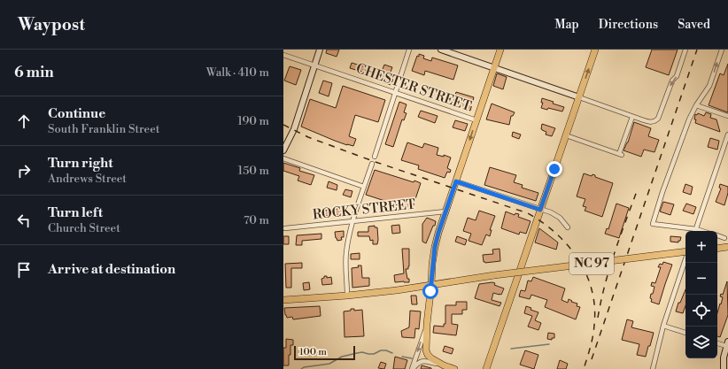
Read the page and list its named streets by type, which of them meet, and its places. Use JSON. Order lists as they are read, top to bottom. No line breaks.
{"streets":{"main road":["NC 97"],"street":["CHESTER STREET","ROCKY STREET"]},"scale_bar":"100 m","page":{"header":"Waypost","nav":["Map","Directions","Saved"],"heading":["6 min","Walk · 410 m"],"list":[["Continue","South Franklin Street","190 m"],["Turn right","Andrews Street","150 m"],["Turn left","Church Street","70 m"],"Arrive at destination"],"map_buttons":["+","−"],"scale":"100 m"}}
